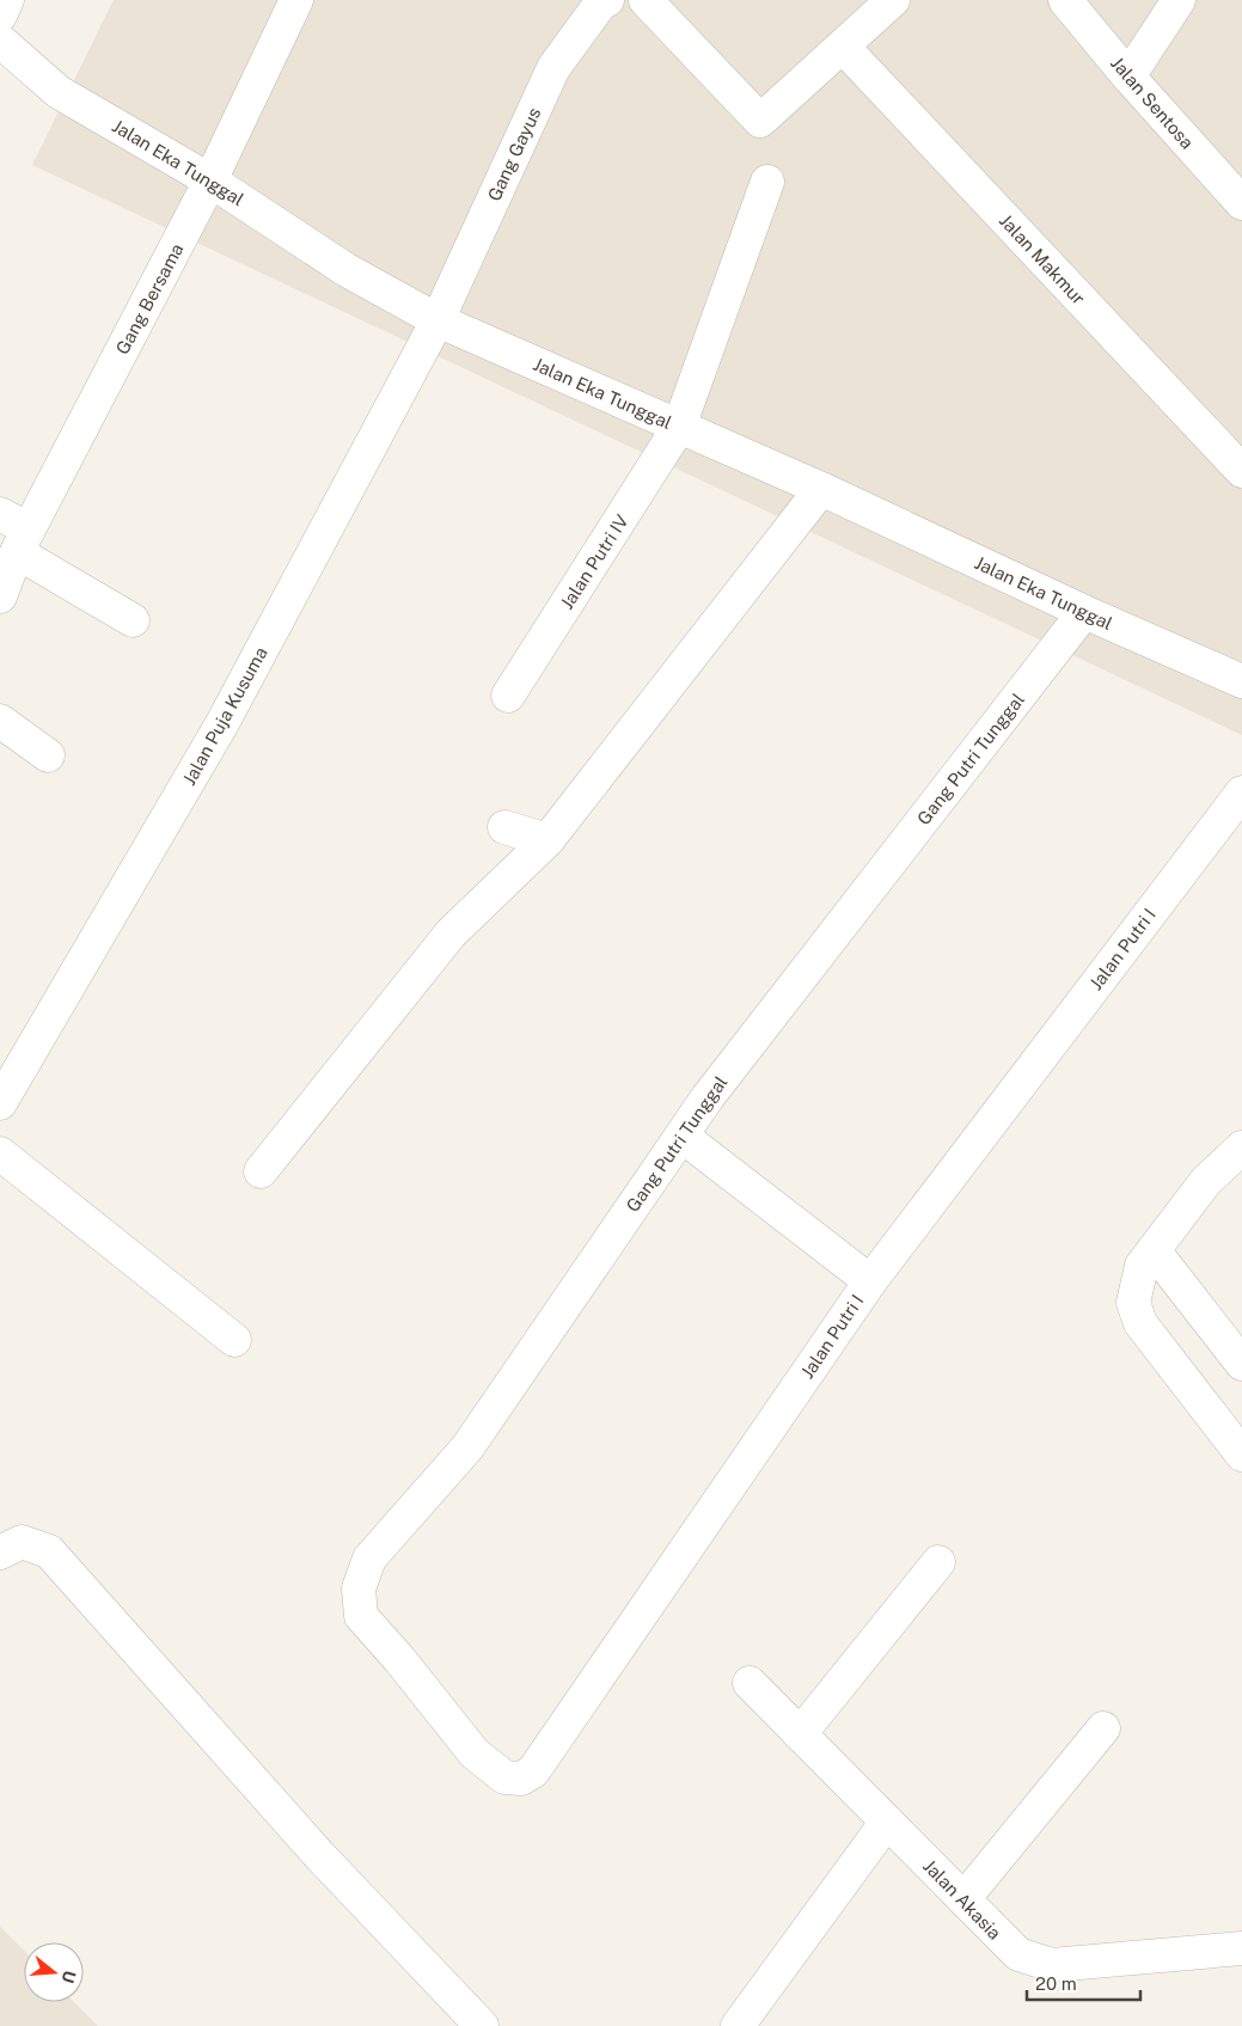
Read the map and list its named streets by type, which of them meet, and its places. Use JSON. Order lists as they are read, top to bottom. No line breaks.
{"streets":{"street":["Jalan Sentosa","Gang Gayus","Jalan Eka Tunggal","Jalan Makmur","Gang Bersama","Jalan Putri IV","Jalan Puja Kusuma","Gang Putri Tunggal","Jalan Putri I","Jalan Akasia"]},"crossings":[["Gang Gayus","Jalan Eka Tunggal"],["Gang Gayus","Jalan Puja Kusuma"],["Jalan Eka Tunggal","Gang Bersama"],["Jalan Eka Tunggal","Jalan Putri IV"],["Jalan Eka Tunggal","Jalan Puja Kusuma"],["Jalan Eka Tunggal","Gang Putri Tunggal"],["Gang Putri Tunggal","Jalan Putri I"]],"scale_bar":"20 m","north":"right"}
